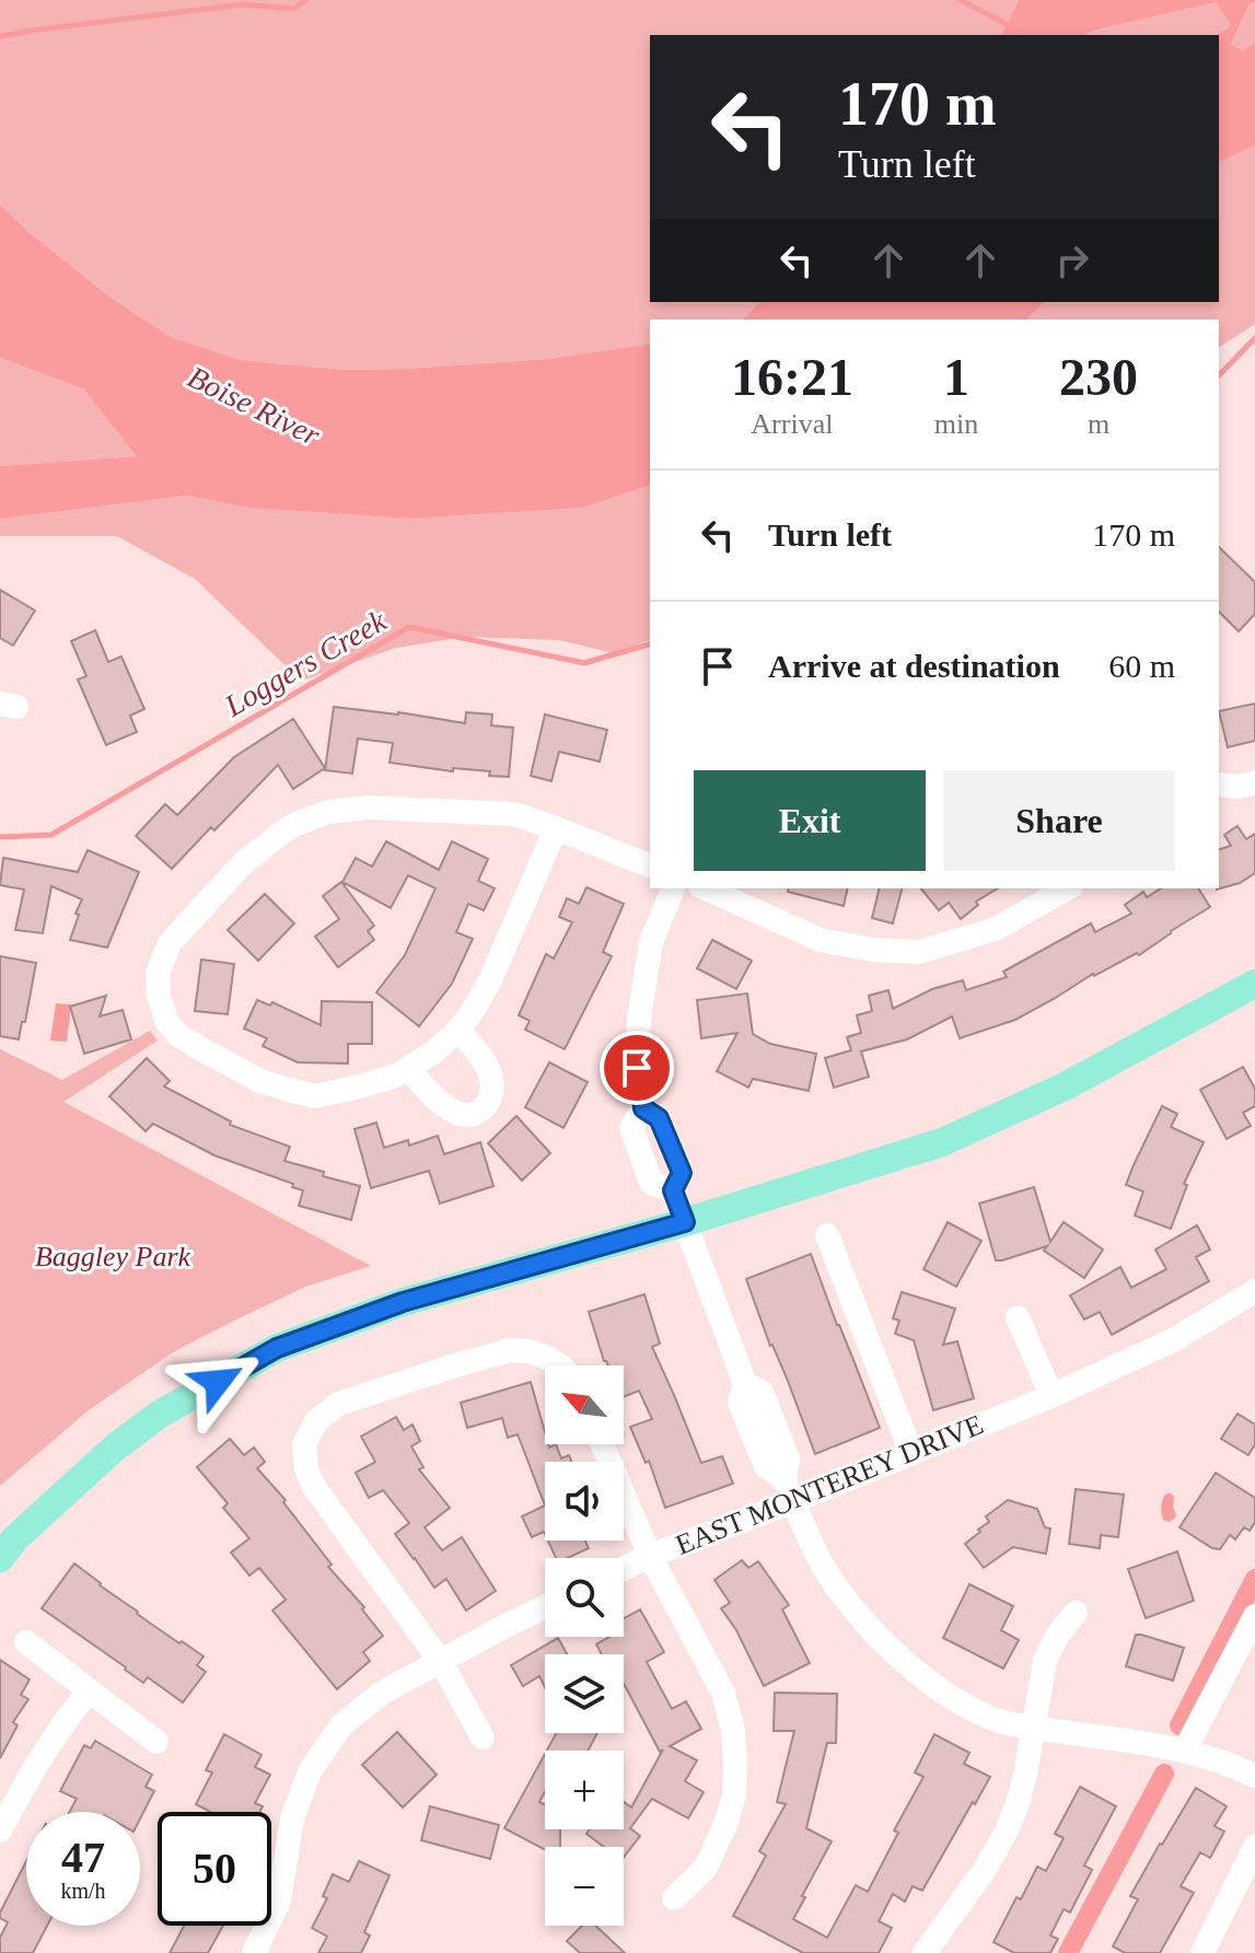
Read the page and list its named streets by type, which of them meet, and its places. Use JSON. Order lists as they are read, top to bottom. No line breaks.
{"streets":{"street":["EAST MONTEREY DRIVE"]},"water":["Boise River","Loggers Creek"],"parks":["Baggley Park"],"north":"top left","page":{"turn":["170 m","Turn left"],"eta":["16:21","Arrival","1","min","230","m"],"list":[{"name":"Turn left","value":"170 m"},{"name":"Arrive at destination","value":"60 m"}],"buttons":["Exit","Share"],"map_buttons":["+","−"],"speed":"47 km/h","limit":"50"}}
